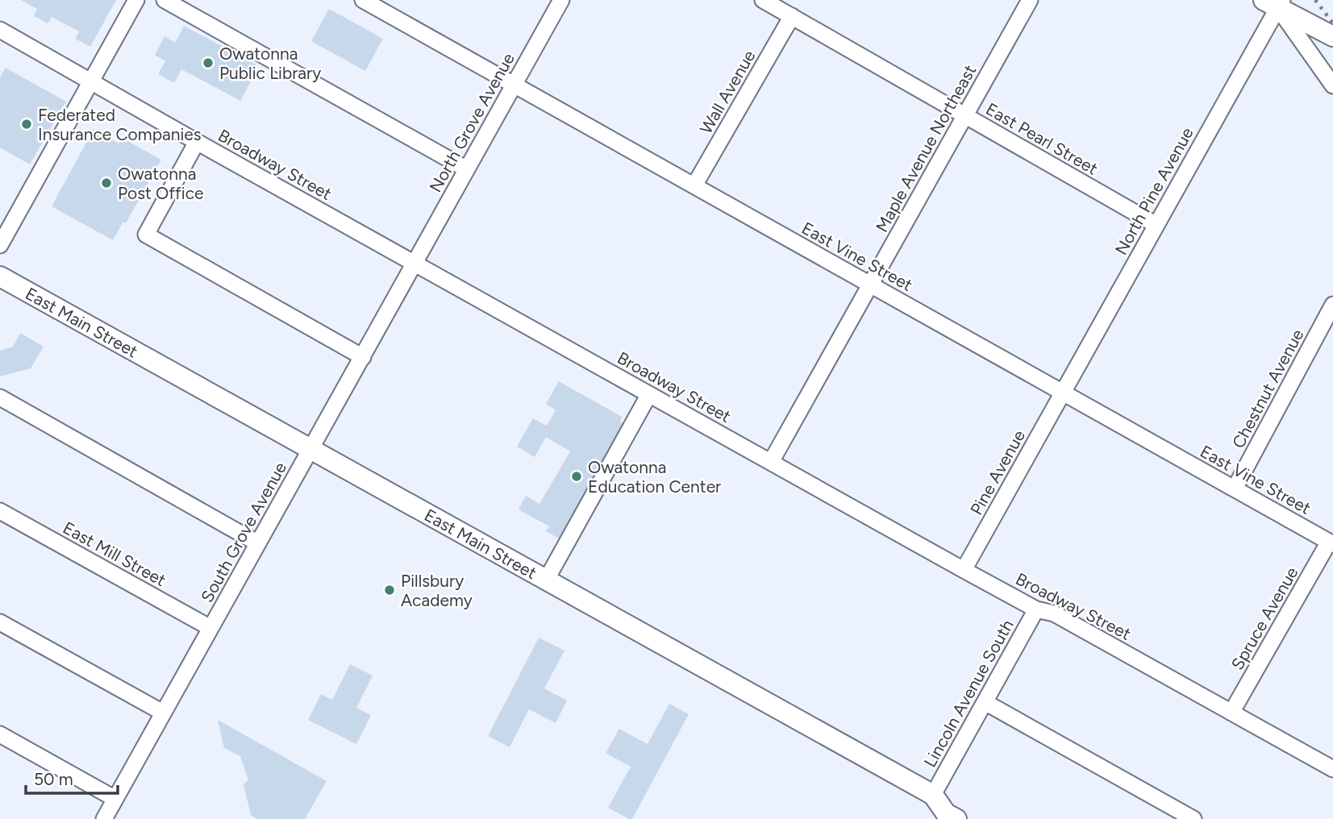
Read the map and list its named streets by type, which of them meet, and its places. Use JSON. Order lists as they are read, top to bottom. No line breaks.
{"streets":{"main road":["East Main Street"],"street":["Wall Avenue","North Grove Avenue","East Pearl Street","Maple Avenue Northeast","Broadway Street","North Pine Avenue","East Vine Street","Chestnut Avenue","Pine Avenue","South Grove Avenue","East Mill Street","Spruce Avenue","Lincoln Avenue South"]},"crossings":[["Wall Avenue","East Pearl Street"],["Wall Avenue","East Vine Street"],["North Grove Avenue","Broadway Street"],["North Grove Avenue","East Vine Street"],["North Grove Avenue","South Grove Avenue"],["East Pearl Street","Maple Avenue Northeast"],["East Pearl Street","North Pine Avenue"],["Maple Avenue Northeast","Broadway Street"],["Maple Avenue Northeast","East Vine Street"],["Broadway Street","Pine Avenue"],["Broadway Street","South Grove Avenue"],["Broadway Street","Spruce Avenue"],["Broadway Street","Lincoln Avenue South"],["North Pine Avenue","East Vine Street"],["North Pine Avenue","Pine Avenue"],["East Vine Street","Chestnut Avenue"],["East Vine Street","Pine Avenue"],["East Vine Street","Spruce Avenue"],["East Main Street","South Grove Avenue"],["East Main Street","Lincoln Avenue South"],["South Grove Avenue","East Mill Street"]],"places":["Owatonna Public Library","Federated Insurance Companies","Owatonna Post Office","Owatonna Education Center","Pillsbury Academy"],"scale_bar":"50 m"}
